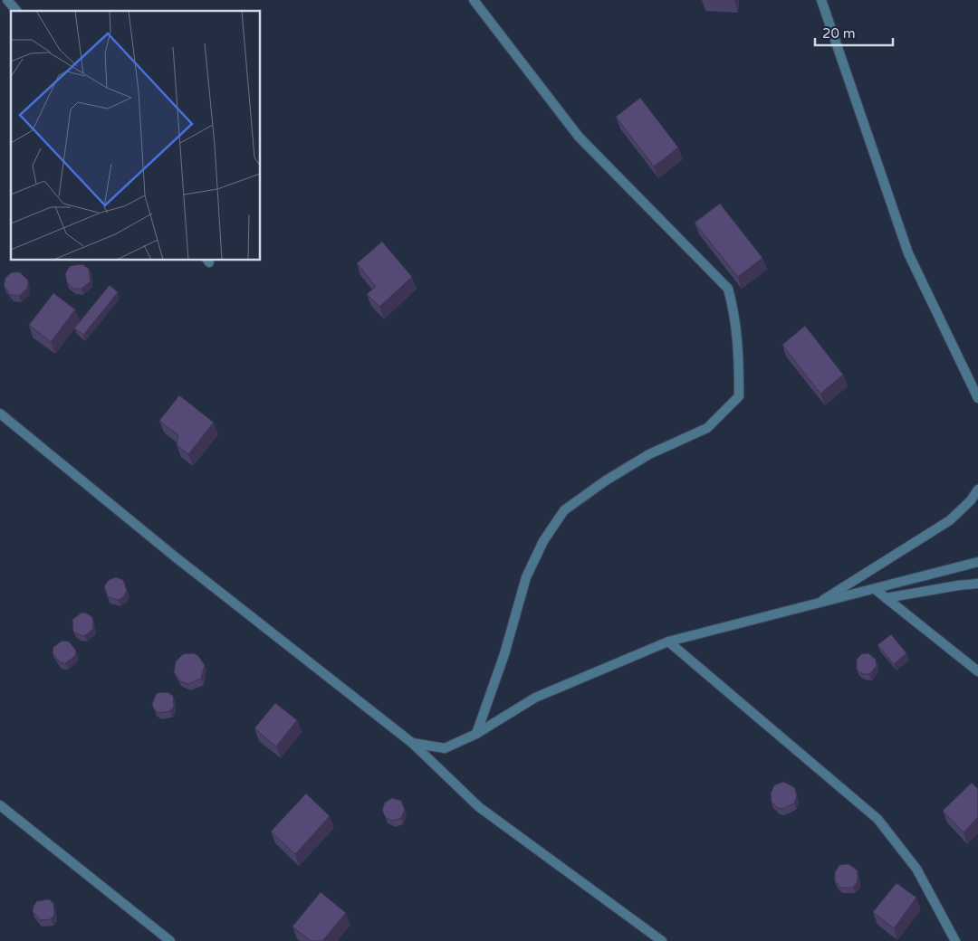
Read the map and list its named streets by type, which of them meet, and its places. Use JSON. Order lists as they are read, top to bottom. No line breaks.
{"scale_bar":"20 m"}
